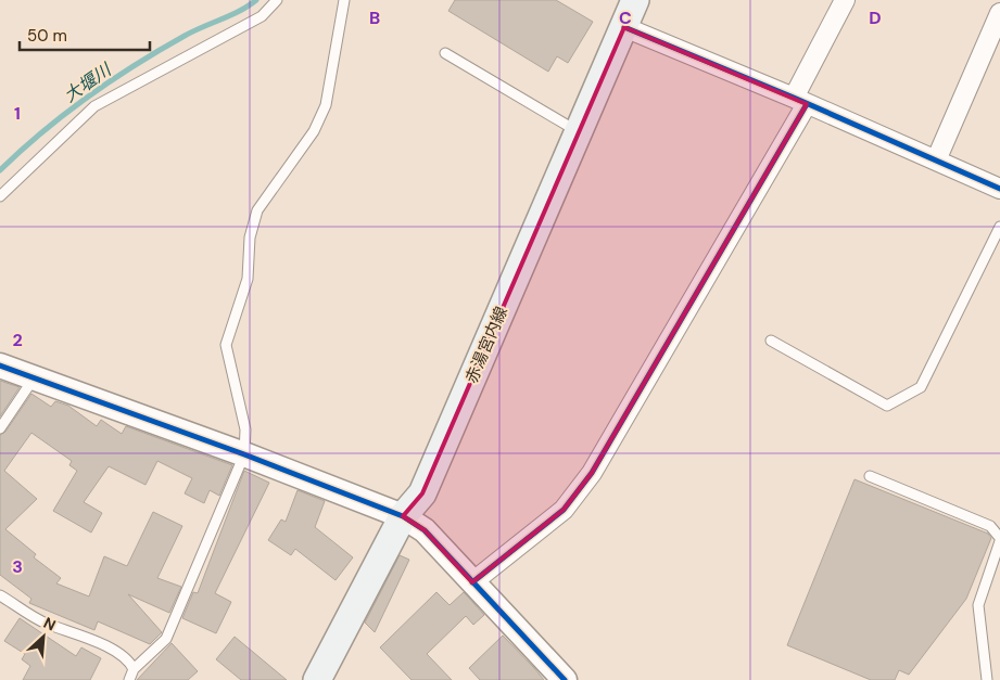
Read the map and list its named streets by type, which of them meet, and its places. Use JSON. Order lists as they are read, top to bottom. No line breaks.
{"streets":{"main road":["赤湯宮内線"]},"water":["大堰川"],"scale_bar":"50 m","north":"top right","grid":{"columns":["B","C","D"],"rows":["1","2","3"]}}
